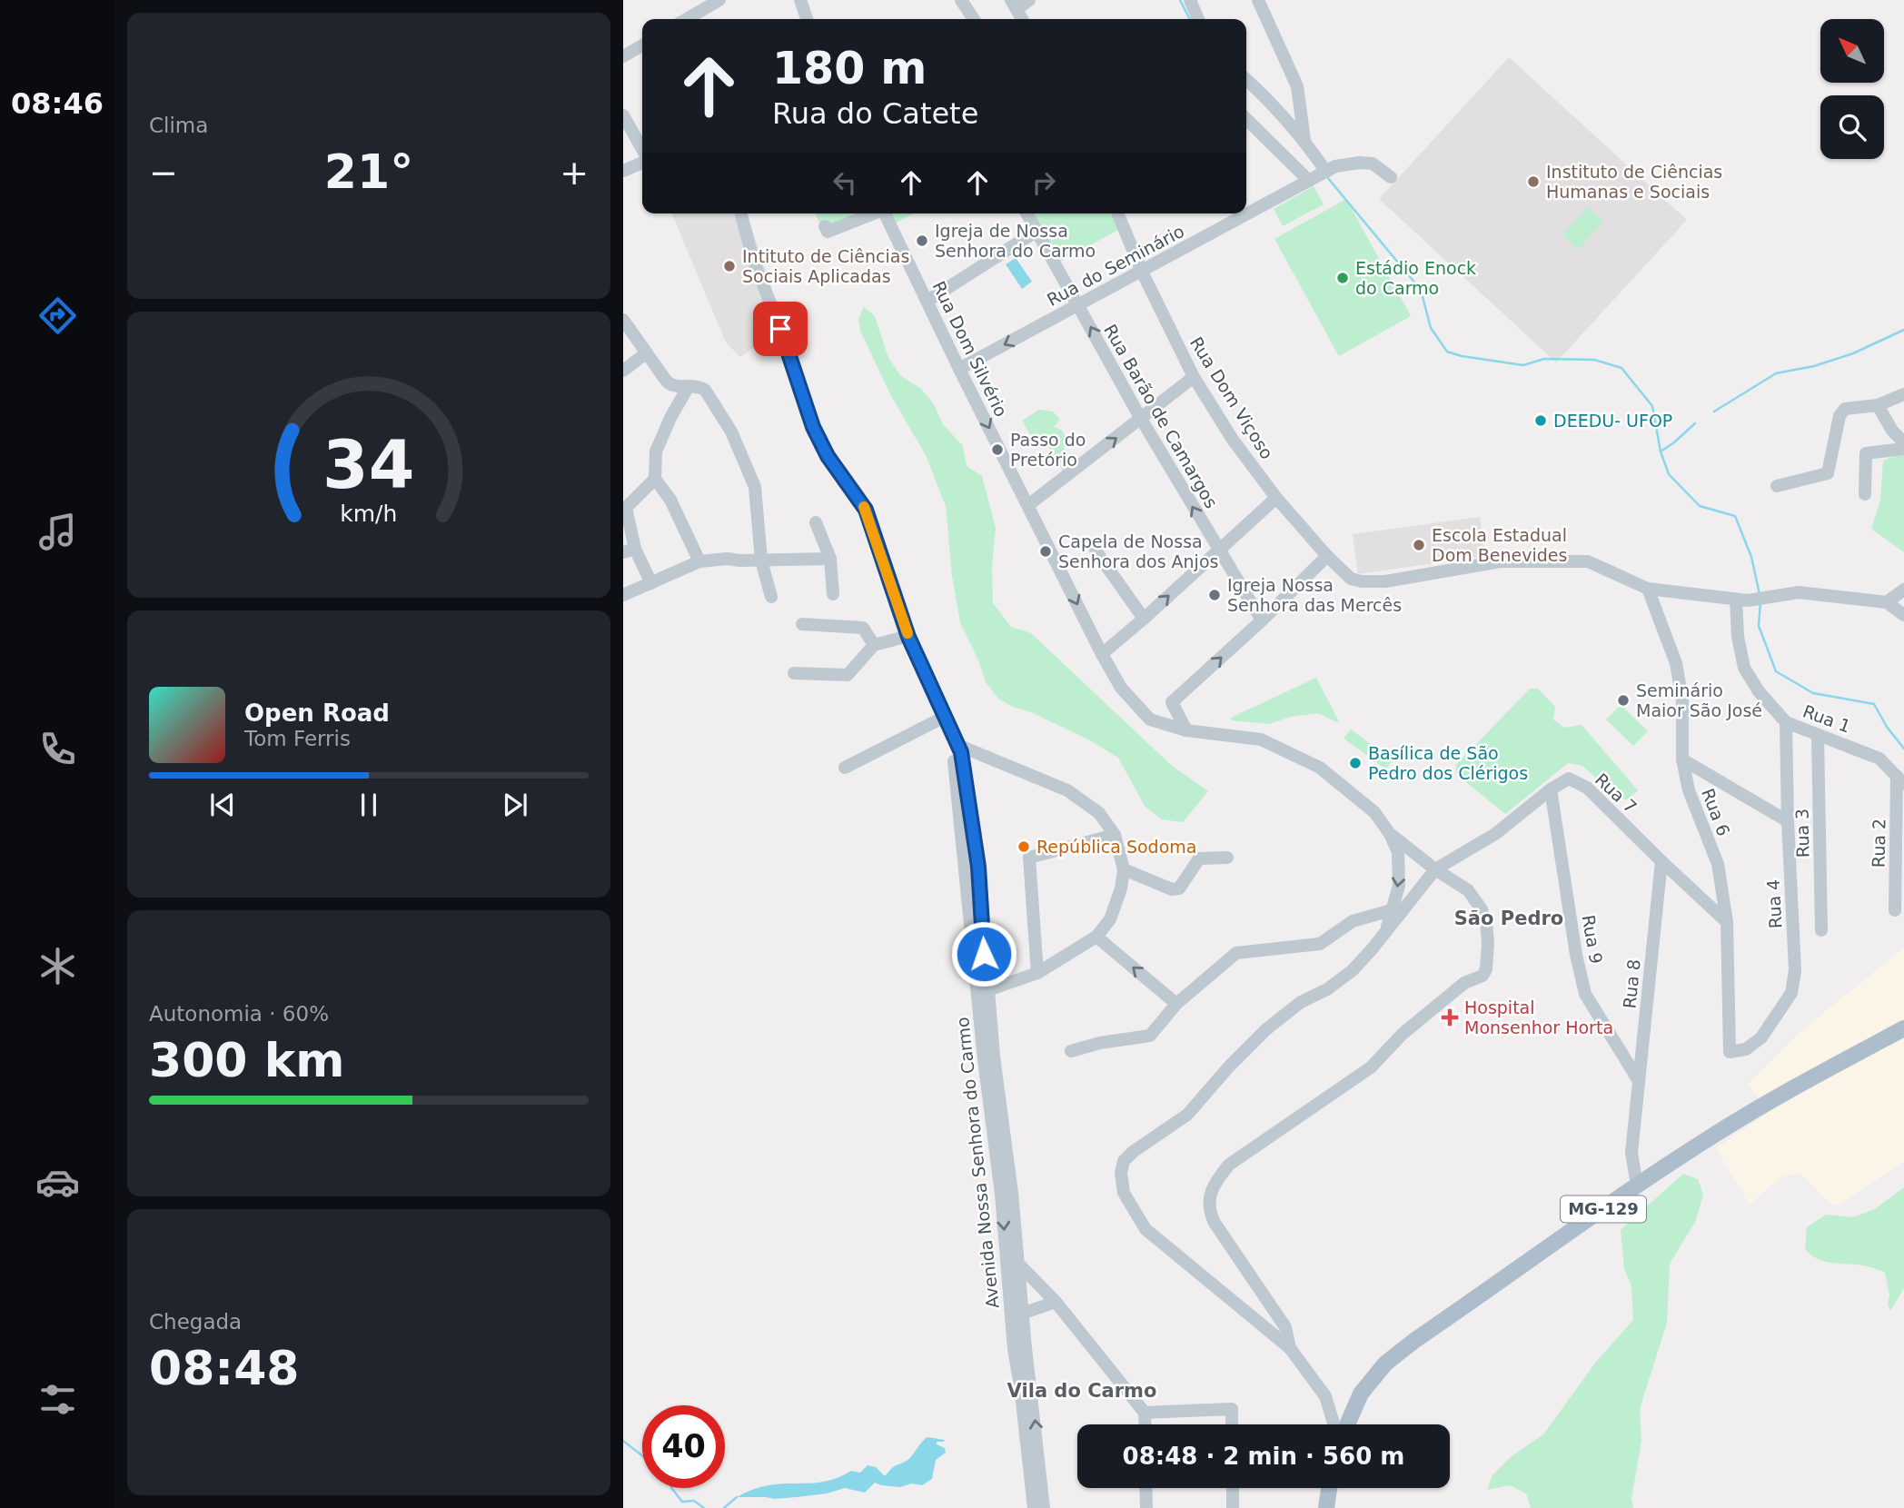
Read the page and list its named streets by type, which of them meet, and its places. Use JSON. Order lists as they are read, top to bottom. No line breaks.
{"streets":{"main road":["MG-129"],"street":["Rua do Seminário","Rua Dom Silvério","Rua Dom Viçoso","Rua Barão de Camargos","Rua 1","Rua 7","Rua 6","Rua 3","Rua 2","Rua 4","Rua 9","Rua 8","Avenida Nossa Senhora do Carmo"]},"crossings":[["Rua do Seminário","Rua Dom Silvério"],["Rua do Seminário","Rua Dom Viçoso"],["Rua do Seminário","Rua Barão de Camargos"],["Rua Dom Viçoso","Rua 1"],["Rua Dom Viçoso","Rua 6"],["Rua 1","Rua 3"],["Rua 1","Rua 2"],["Rua 1","Rua 4"],["Rua 7","Rua 6"],["Rua 7","Rua 9"],["Rua 7","Rua 8"],["Rua 6","Rua 4"],["Rua 9","Rua 8"],["Rua 8","MG-129"]],"one_way":["Rua Dom Silvério","Rua Barão de Camargos"],"districts":["São Pedro","Vila do Carmo"],"places":{"other":["Instituto de Ciências Humanas e Sociais","Igreja de Nossa Senhora do Carmo","Intituto de Ciências Sociais Aplicadas","Estádio Enock do Carmo","DEEDU- UFOP","Passo do Pretório","Escola Estadual Dom Benevides","Capela de Nossa Senhora dos Anjos","Igreja Nossa Senhora das Mercês","Seminário Maior São José","Basílica de São Pedro dos Clérigos","República Sodoma"],"health":["Hospital Monsenhor Horta"]},"north":"top left","page":{"tabs":"08:46","tile":["Clima",["Autonomia · 60%","300 km"],["Chegada","08:48"]],"turn":["180 m","Rua do Catete"],"heat":["−","21°","+"],"song":["Open Road","Tom Ferris"],"limit":"40","trip":"08:48 · 2 min · 560 m","gauge":["34","km/h"]}}
